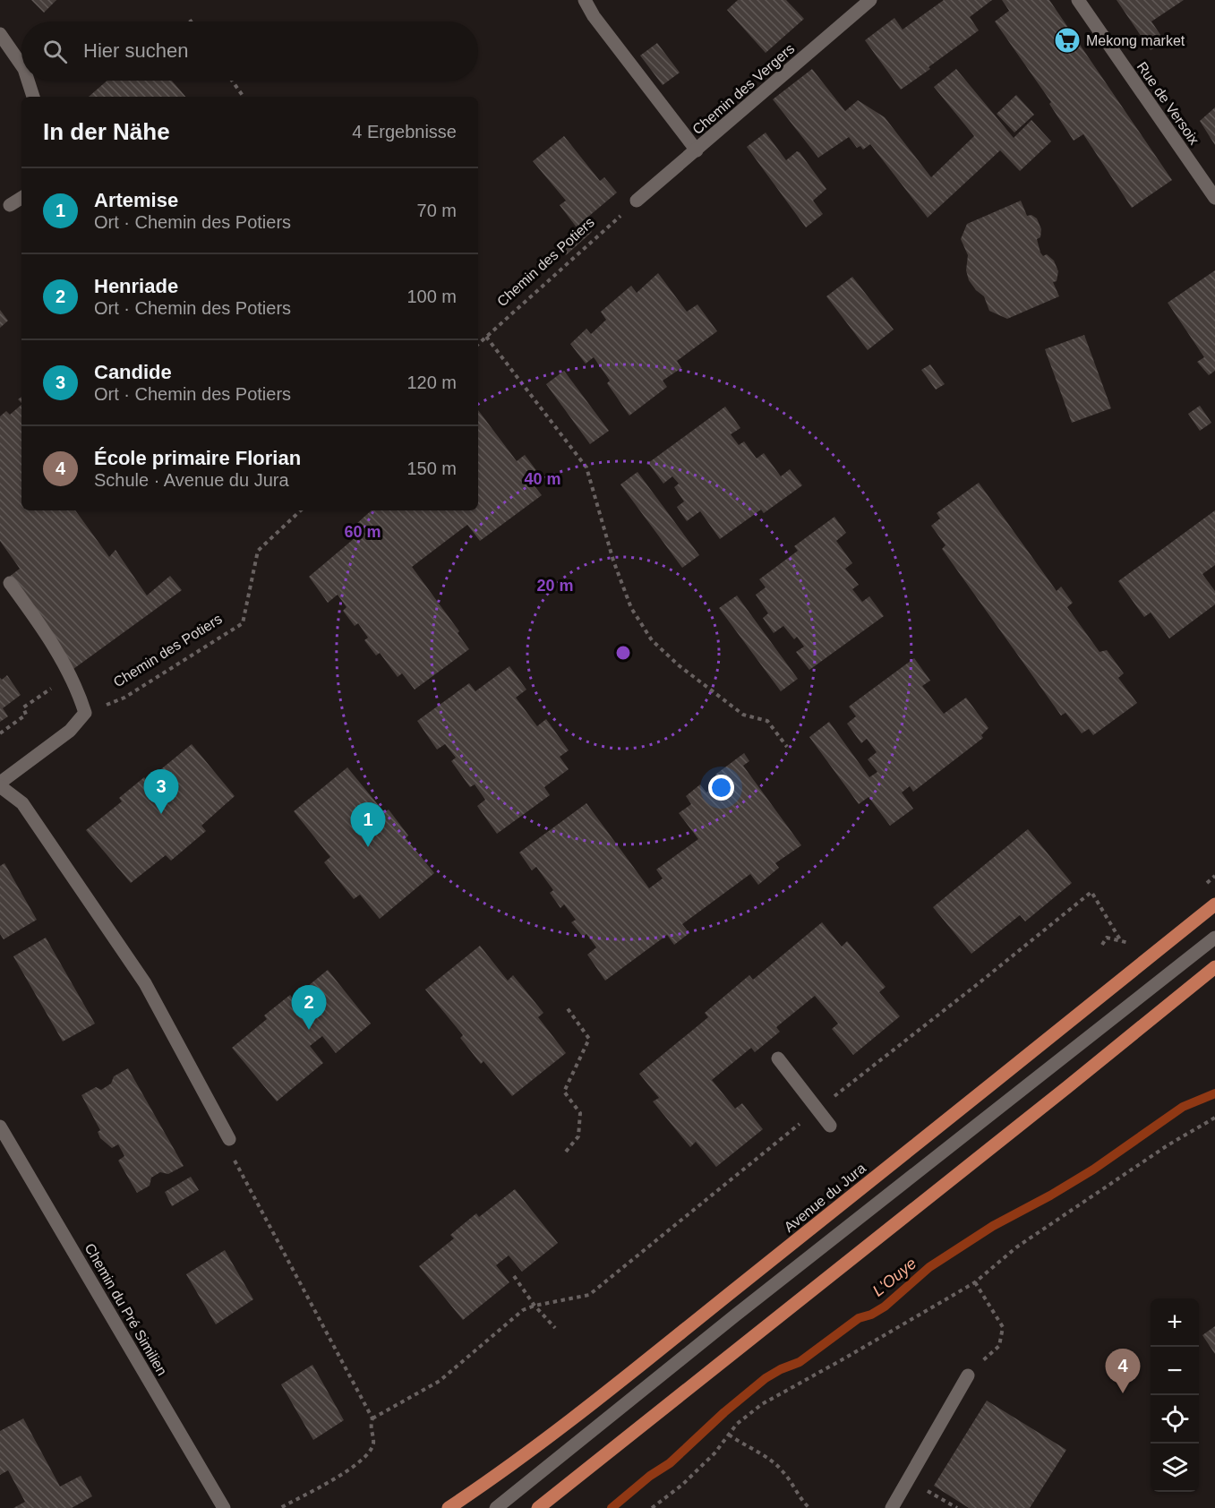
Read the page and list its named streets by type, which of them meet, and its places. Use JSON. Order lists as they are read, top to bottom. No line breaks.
{"streets":{"main road":["Avenue du Jura"],"street":["Chemin des Vergers","Rue de Versoix","Chemin du Pré Similien"],"path":["Chemin des Potiers"]},"crossings":[["Chemin des Vergers","Chemin des Potiers"]],"water":["L'Ouye"],"places":{"supermarket":["Mekong market"]},"page":{"search":"Hier suchen","heading":["In der Nähe","4 Ergebnisse"],"list":[{"mark":"1","name":"Artemise","note":"Ort · Chemin des Potiers","value":"70 m"},{"mark":"2","name":"Henriade","note":"Ort · Chemin des Potiers","value":"100 m"},{"mark":"3","name":"Candide","note":"Ort · Chemin des Potiers","value":"120 m"},{"mark":"4","name":"École primaire Florian","note":"Schule · Avenue du Jura","value":"150 m"}],"pins":["3","1","2","4"],"map_buttons":["+","−"]},"rings":["40 m","60 m","20 m"]}
